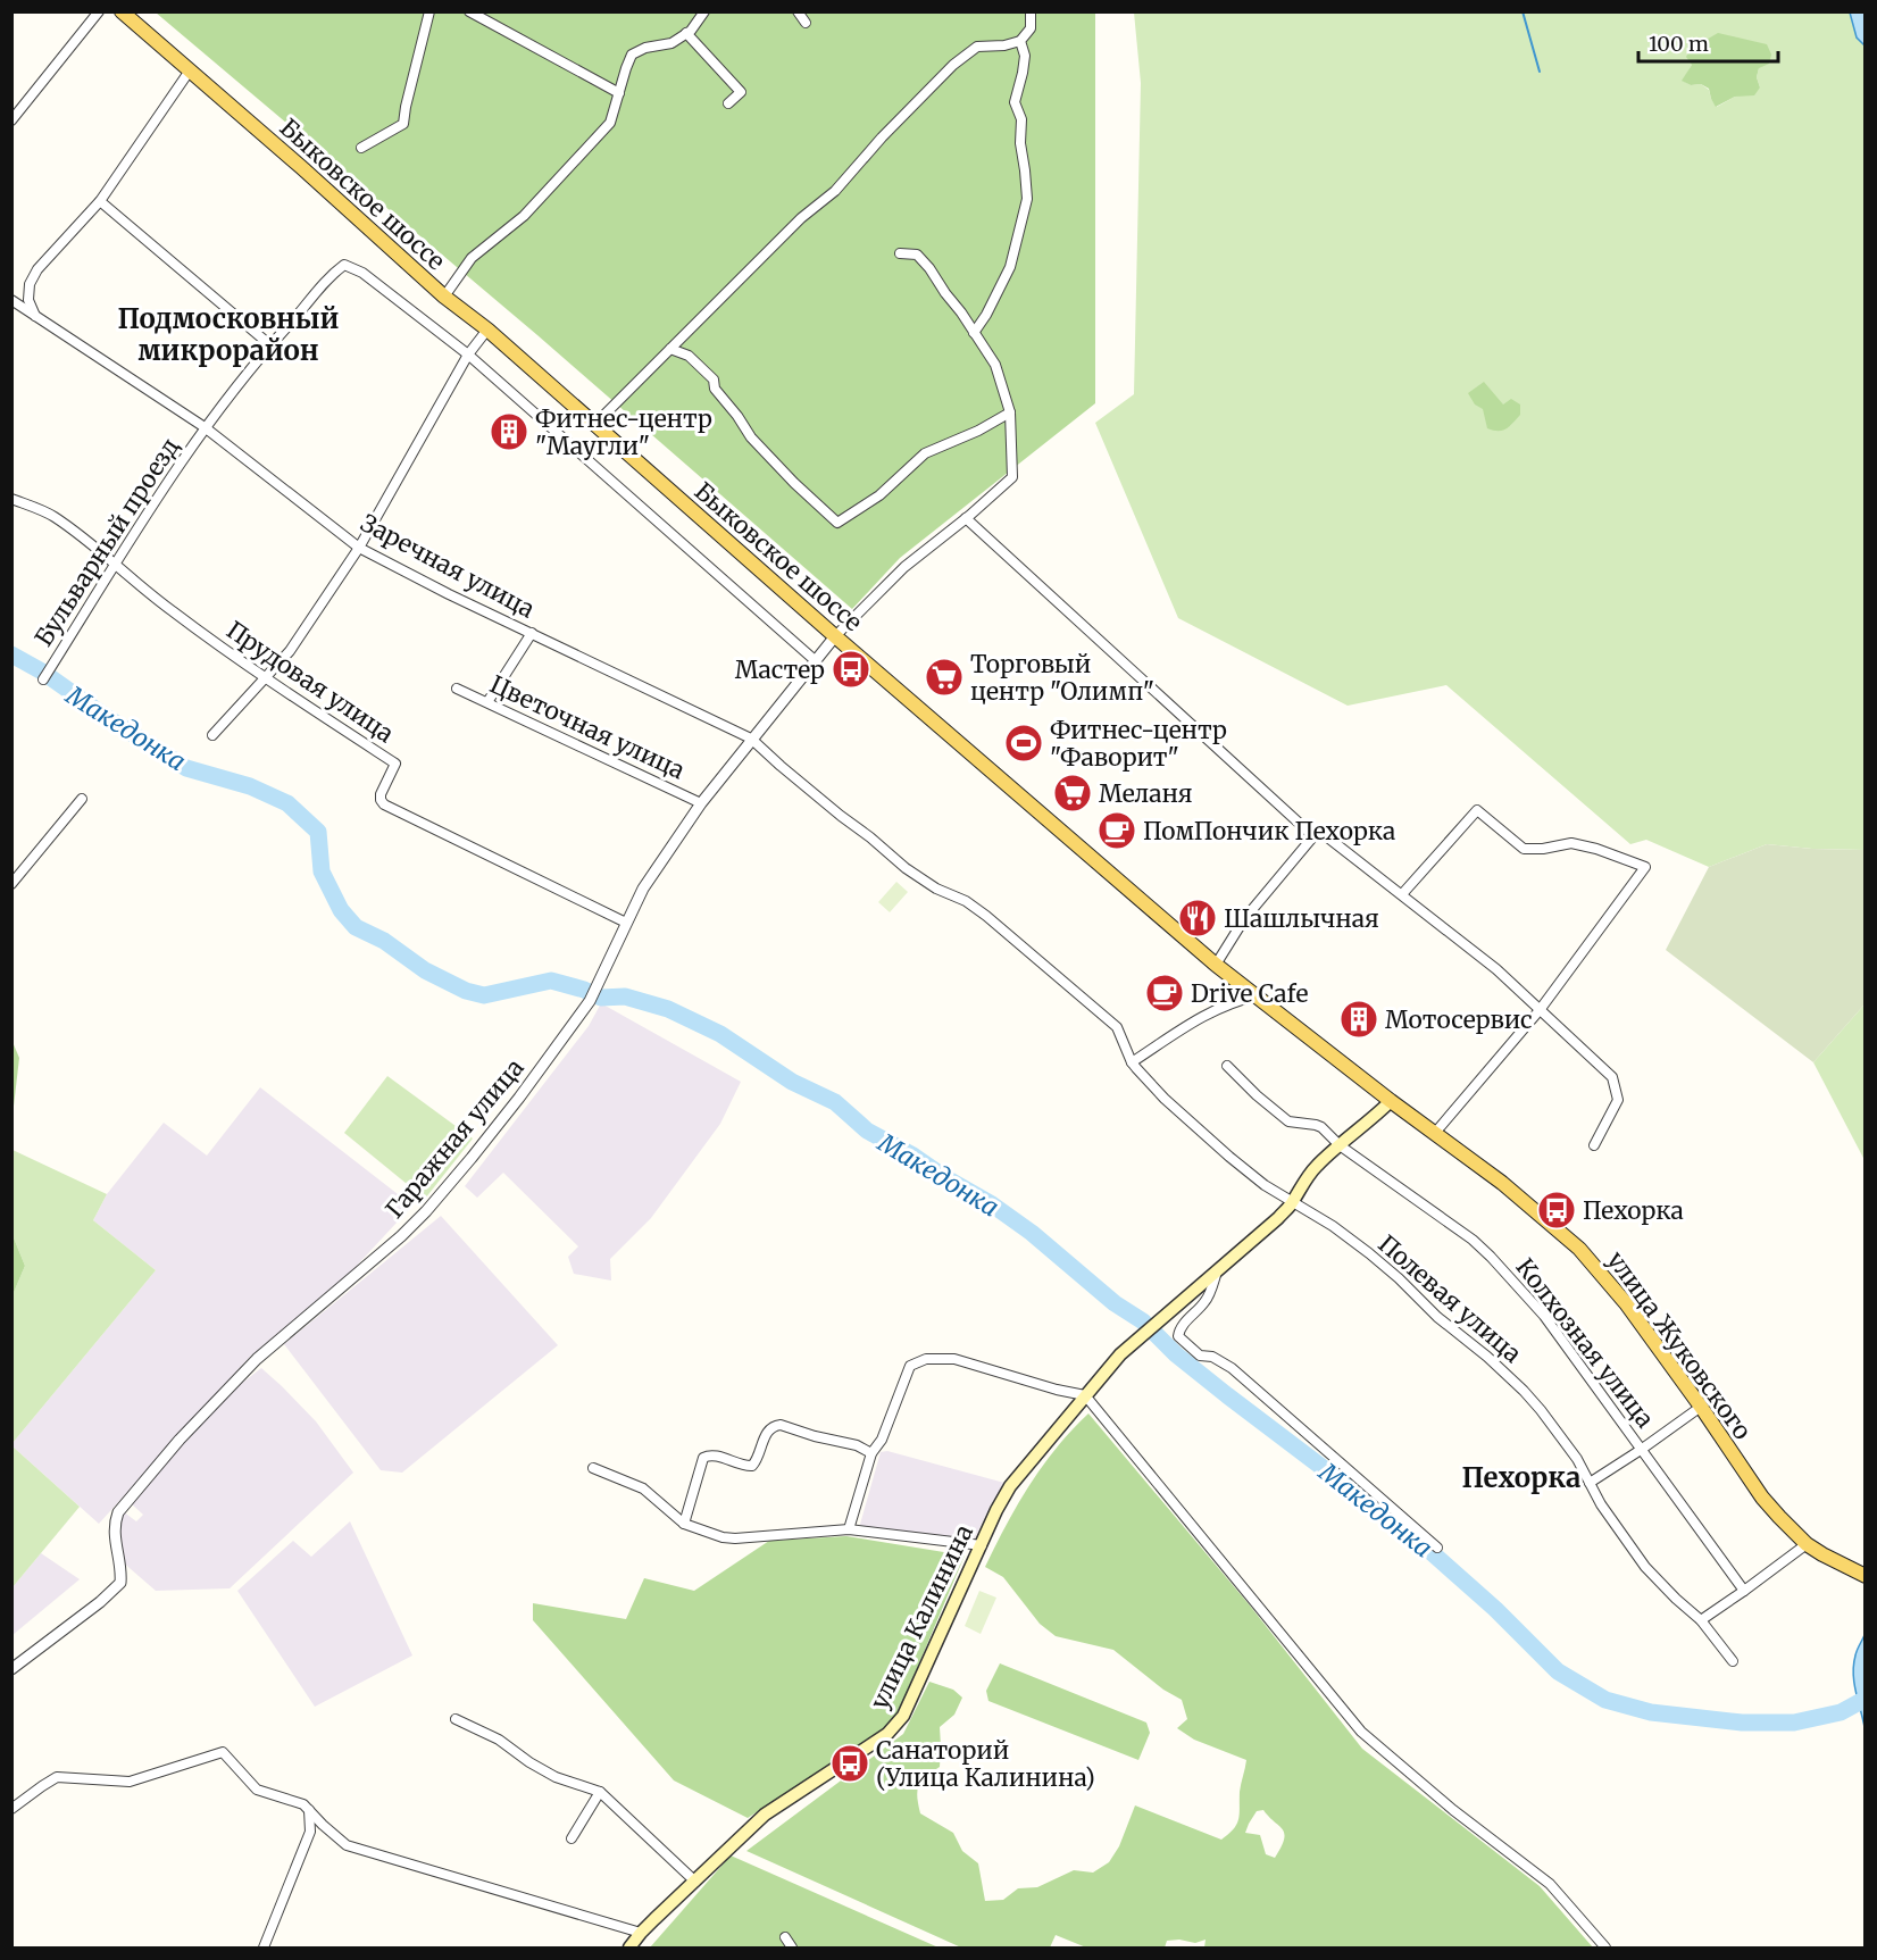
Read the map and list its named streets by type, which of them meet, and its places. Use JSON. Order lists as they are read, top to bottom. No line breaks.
{"streets":{"main road":["Быковское шоссе","улица Жуковского","улица Калинина"],"street":["Бульварный проезд","Заречная улица","Прудовая улица","Цветочная улица","Гаражная улица","Полевая улица","Колхозная улица"]},"crossings":[["Быковское шоссе","Гаражная улица"],["Быковское шоссе","улица Жуковского"],["Бульварный проезд","Заречная улица"],["Бульварный проезд","Прудовая улица"],["Заречная улица","Гаражная улица"],["Заречная улица","Полевая улица"],["Прудовая улица","Гаражная улица"],["Цветочная улица","Гаражная улица"],["Полевая улица","улица Калинина"],["Колхозная улица","улица Калинина"],["улица Жуковского","улица Калинина"]],"districts":["Подмосковный микрорайон","Пехорка"],"water":["Македонка"],"places":{"building":["Фитнес-центр \"Маугли\"","Мотосервис"],"bus stop":["Мастер","Пехорка","Санаторий (Улица Калинина)"],"supermarket":["Торговый центр \"Олимп\"","Меланя"],"sports":["Фитнес-центр \"Фаворит\""],"cafe":["ПомПончик Пехорка","Drive Cafe"],"restaurant":["Шашлычная"]},"scale_bar":"100 m"}
